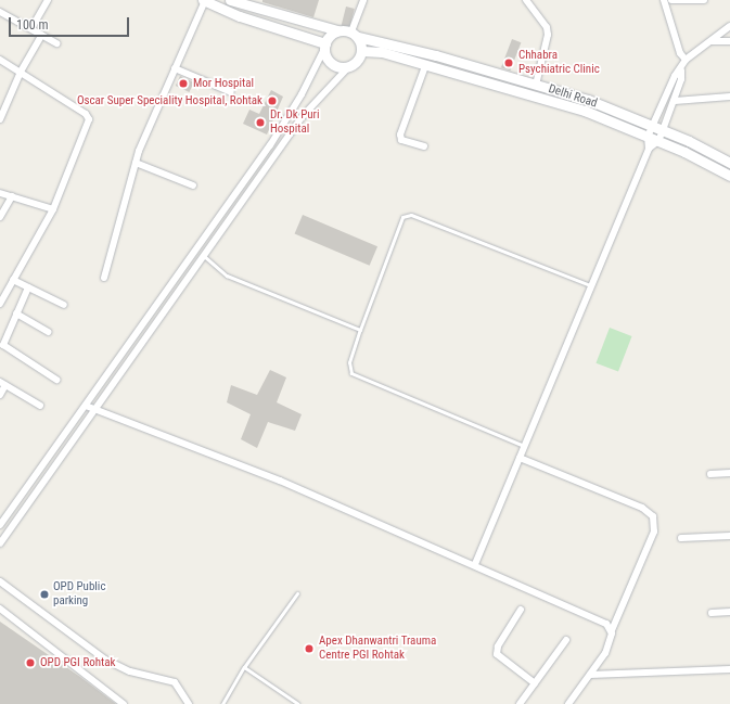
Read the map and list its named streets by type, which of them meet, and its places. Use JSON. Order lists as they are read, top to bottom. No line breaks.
{"streets":{"main road":["Delhi Road"]},"places":["Chhabra Psychiatric Clinic","Mor Hospital","Oscar Super Speciality Hospital, Rohtak","Dr. Dk Puri Hospital","OPD Public parking","Apex Dhanwantri Trauma Centre PGI Rohtak","OPD PGI Rohtak"],"scale_bar":"100 m"}
